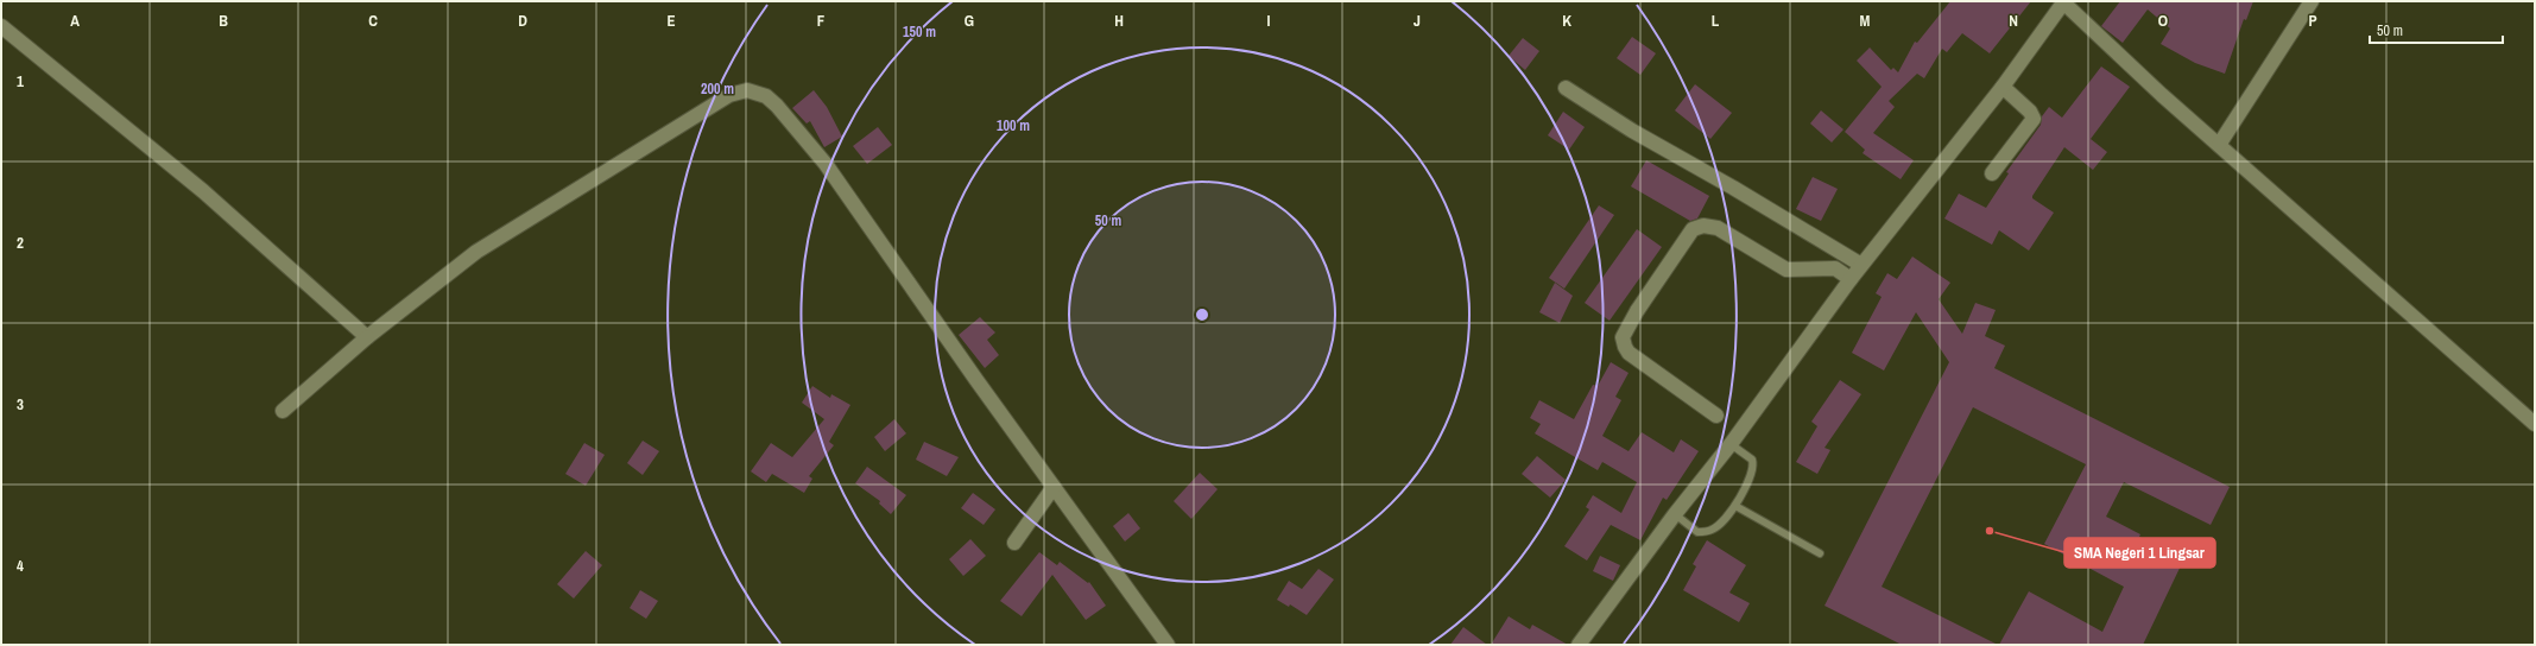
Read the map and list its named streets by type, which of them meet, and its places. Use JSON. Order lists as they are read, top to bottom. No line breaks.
{"places":["SMA Negeri 1 Lingsar"],"scale_bar":"50 m","grid":{"columns":["A","B","C","D","E","F","G","H","I","J","K","L","M","N","O","P"],"rows":["1","2","3","4"]},"rings":["150 m","200 m","100 m","50 m"]}
